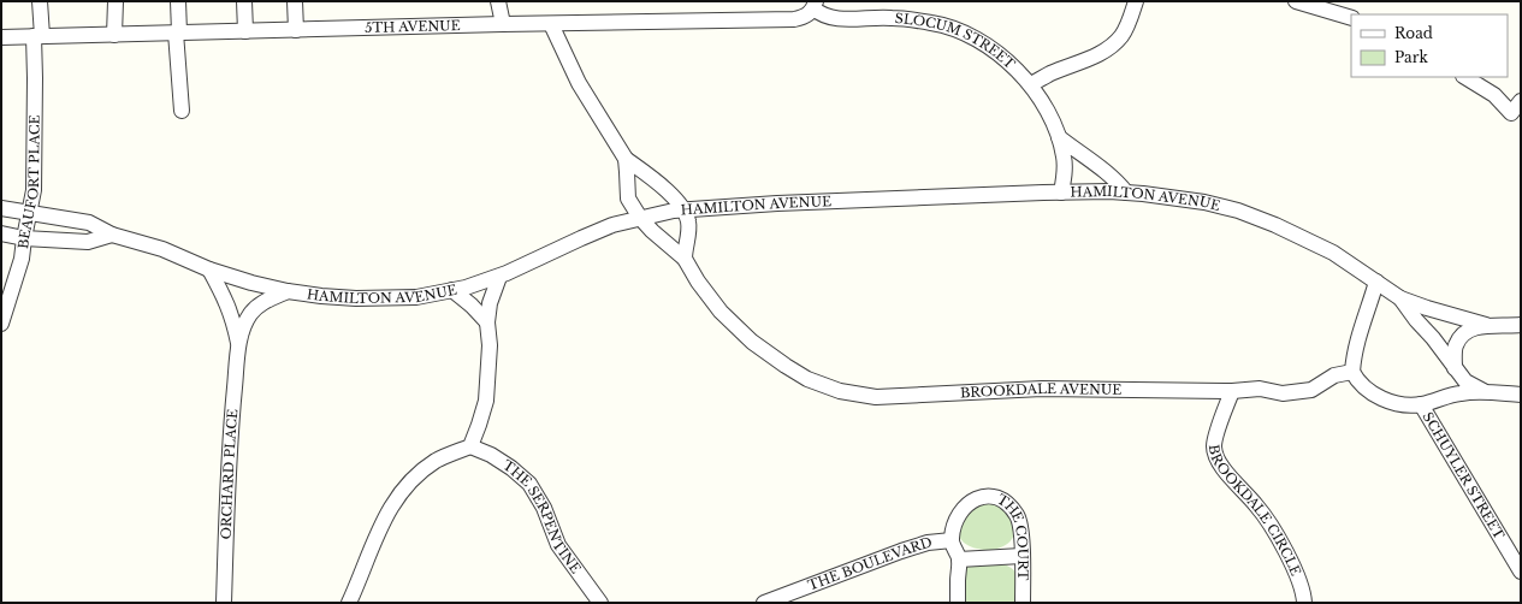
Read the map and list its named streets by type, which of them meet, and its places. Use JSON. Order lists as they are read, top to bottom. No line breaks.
{"streets":{"street":["5TH AVENUE","SLOCUM STREET","BEAUFORT PLACE","HAMILTON AVENUE","BROOKDALE AVENUE","ORCHARD PLACE","SCHUYLER STREET","BROOKDALE CIRCLE","THE SERPENTINE","THE COURT","THE BOULEVARD"]},"crossings":[["5TH AVENUE","SLOCUM STREET"],["5TH AVENUE","BEAUFORT PLACE"],["5TH AVENUE","BROOKDALE AVENUE"],["SLOCUM STREET","HAMILTON AVENUE"],["BEAUFORT PLACE","HAMILTON AVENUE"],["HAMILTON AVENUE","BROOKDALE AVENUE"],["HAMILTON AVENUE","ORCHARD PLACE"],["BROOKDALE AVENUE","BROOKDALE CIRCLE"],["THE COURT","THE BOULEVARD"]],"legend":["Road","Park"]}
